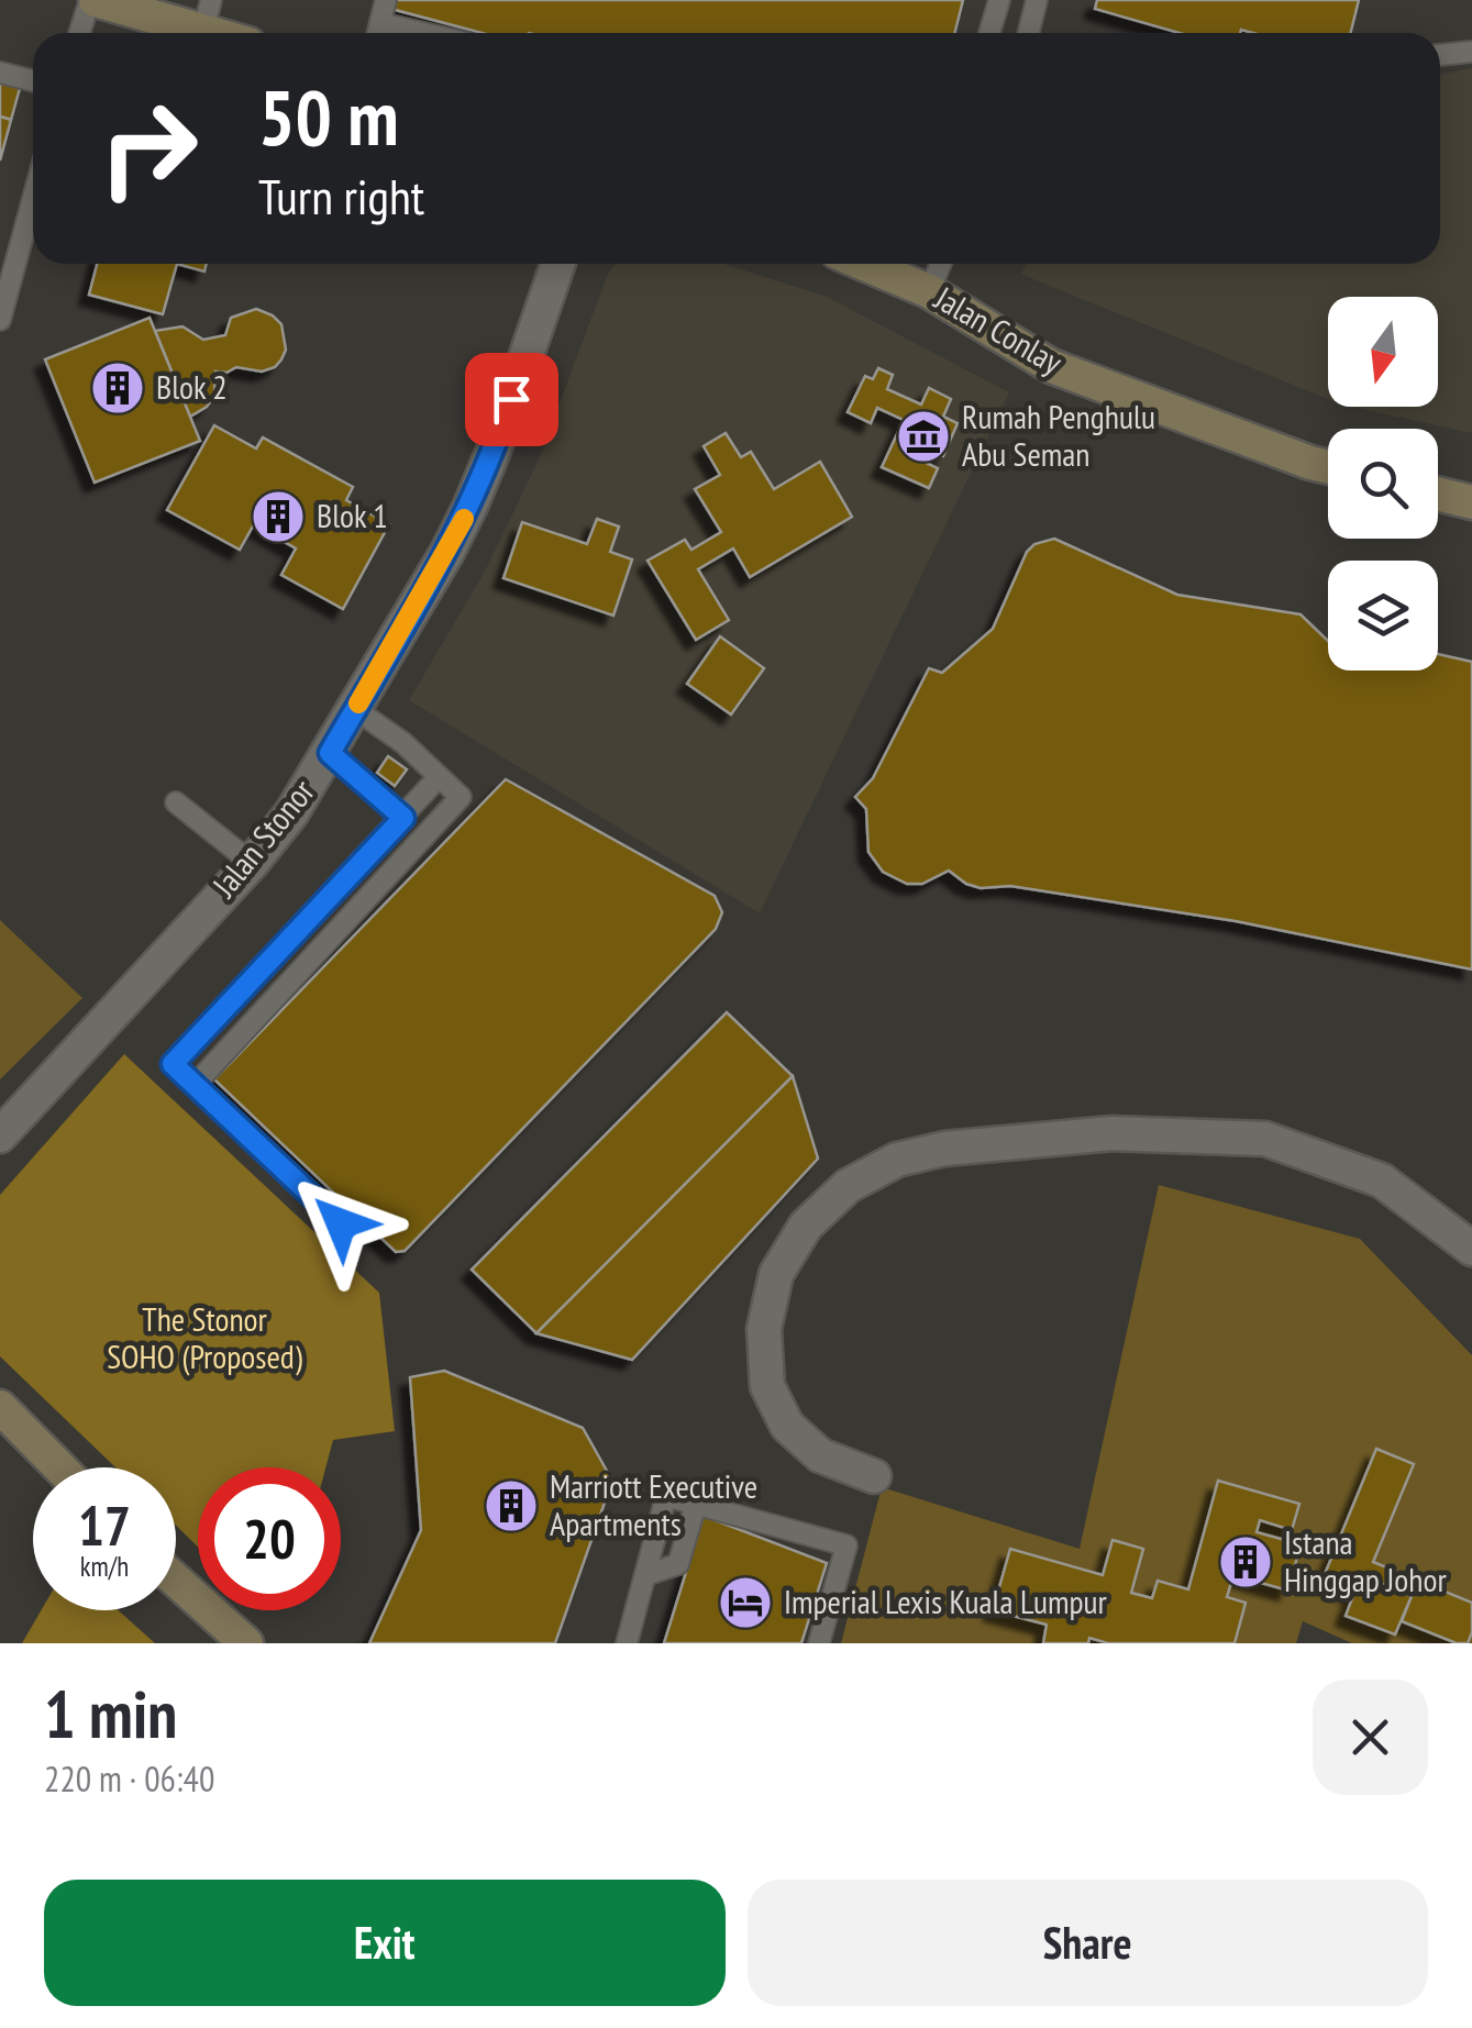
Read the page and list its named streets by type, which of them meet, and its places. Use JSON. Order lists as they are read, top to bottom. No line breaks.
{"streets":{"street":["Jalan Conlay","Jalan Stonor"]},"parks":["The Stonor SOHO (Proposed)"],"places":{"building":["Blok 2","Blok 1","Marriott Executive Apartments","Istana Hinggap Johor"],"museum":["Rumah Penghulu Abu Seman"],"hotel":["Imperial Lexis Kuala Lumpur"]},"north":"bottom","page":{"turn":["50 m","Turn right"],"speed":"17 km/h","limit":"20","heading":["1 min","220 m · 06:40"],"buttons":["Exit","Share"]}}
